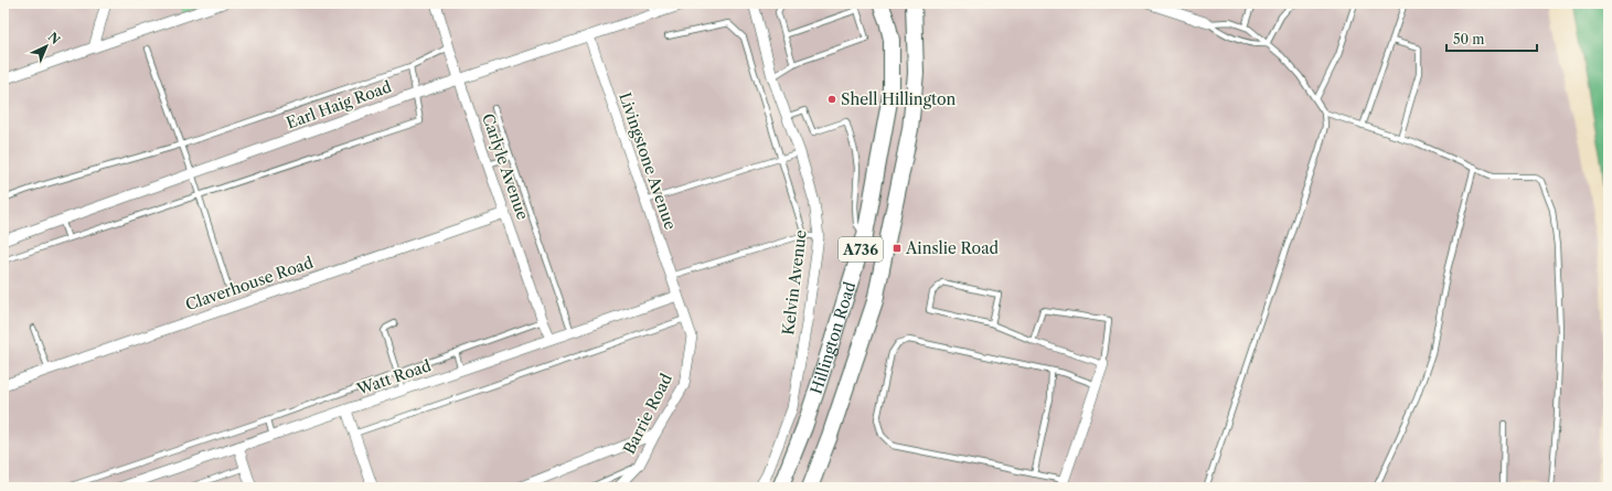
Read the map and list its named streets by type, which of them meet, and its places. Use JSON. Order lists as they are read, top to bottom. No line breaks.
{"streets":{"main road":["A736","Hillington Road"],"street":["Earl Haig Road","Livingstone Avenue","Carlyle Avenue","Kelvin Avenue","Claverhouse Road","Watt Road","Barrie Road"]},"crossings":[["Earl Haig Road","Livingstone Avenue"],["Earl Haig Road","Carlyle Avenue"],["Livingstone Avenue","Watt Road"],["Livingstone Avenue","Barrie Road"],["Carlyle Avenue","Claverhouse Road"],["Carlyle Avenue","Watt Road"],["Watt Road","Barrie Road"]],"places":{"other":["Shell Hillington"],"transit":["Ainslie Road"]},"scale_bar":"50 m","north":"top right"}
